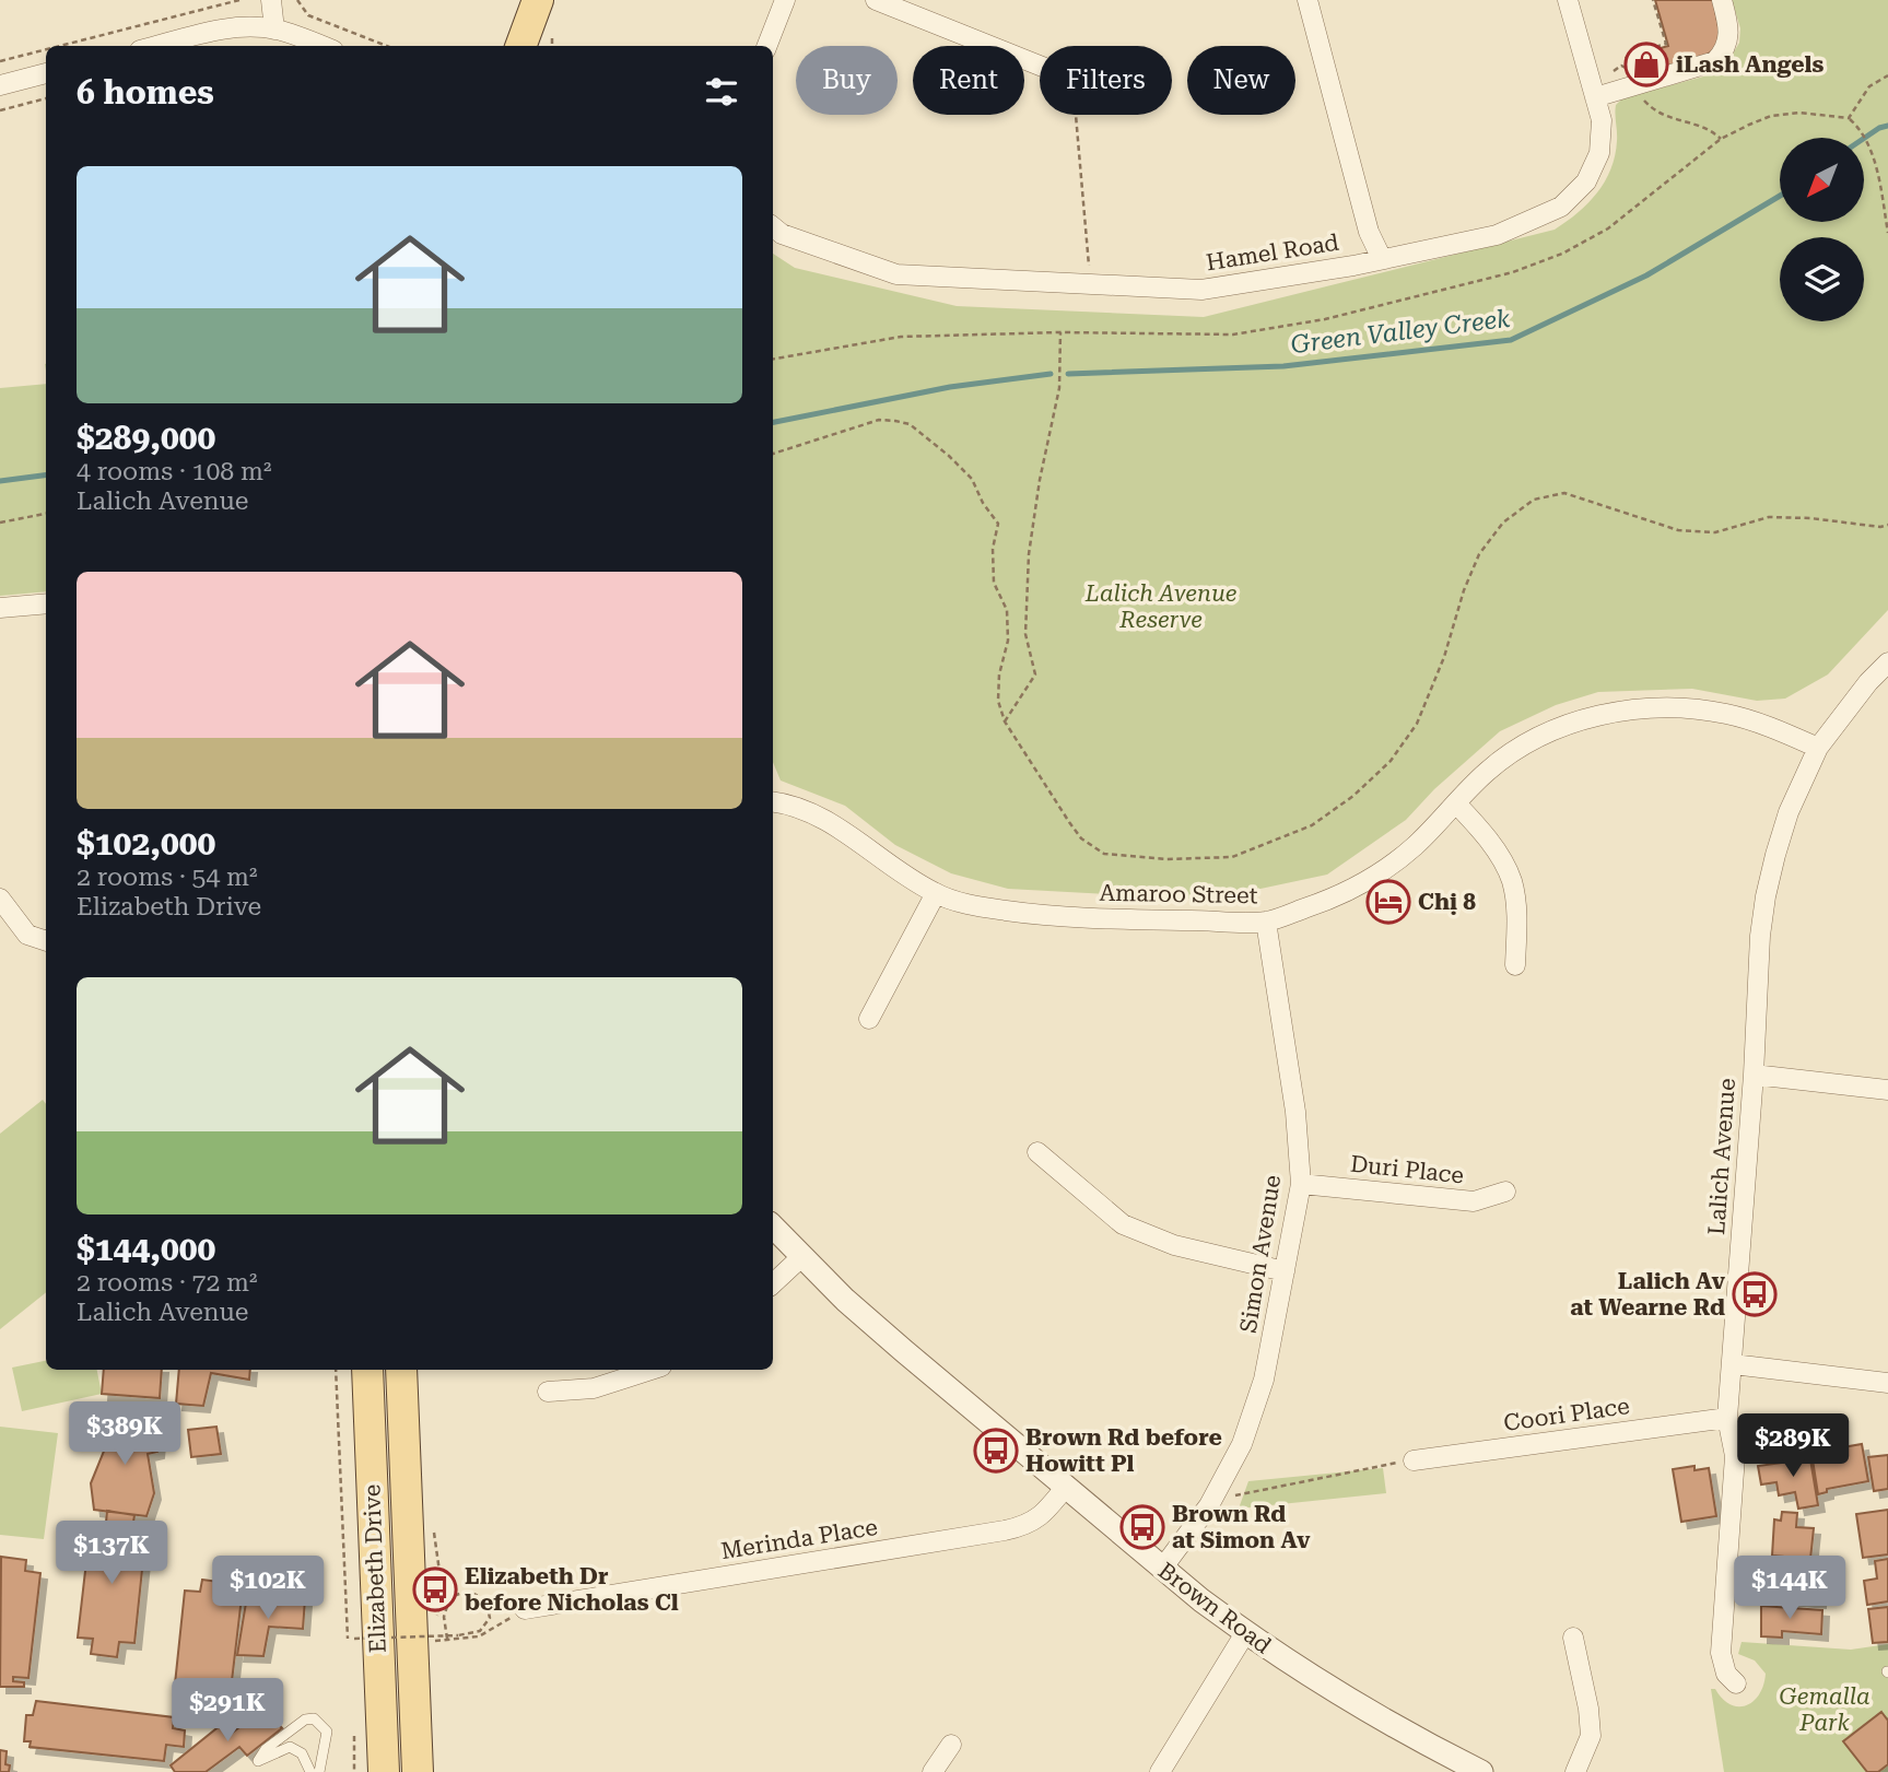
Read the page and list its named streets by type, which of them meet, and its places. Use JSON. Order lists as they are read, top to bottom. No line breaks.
{"streets":{"main road":["Elizabeth Drive"],"street":["Hamel Road","Amaroo Street","Lalich Avenue","Duri Place","Simon Avenue","Coori Place","Merinda Place","Brown Road"]},"crossings":[["Amaroo Street","Lalich Avenue"],["Amaroo Street","Simon Avenue"],["Lalich Avenue","Coori Place"],["Duri Place","Simon Avenue"],["Simon Avenue","Brown Road"],["Merinda Place","Brown Road"]],"water":["Green Valley Creek"],"parks":["Lalich Avenue Reserve","Gemalla Park"],"places":{"shop":["iLash Angels"],"hotel":["Chị 8"],"bus stop":["Lalich Av at Wearne Rd","Brown Rd before Howitt Pl","Brown Rd at Simon Av","Elizabeth Dr before Nicholas Cl"]},"north":"bottom left","page":{"chip":["Buy","Rent","Filters","New"],"heading":"6 homes","list":[{"name":"$289,000","note":"4 rooms · 108 m² · Lalich Avenue"},{"name":"$102,000","note":"2 rooms · 54 m² · Elizabeth Drive"},{"name":"$144,000","note":"2 rooms · 72 m² · Lalich Avenue"}],"price":["$389K","$289K","$137K","$102K","$144K","$291K"]}}
